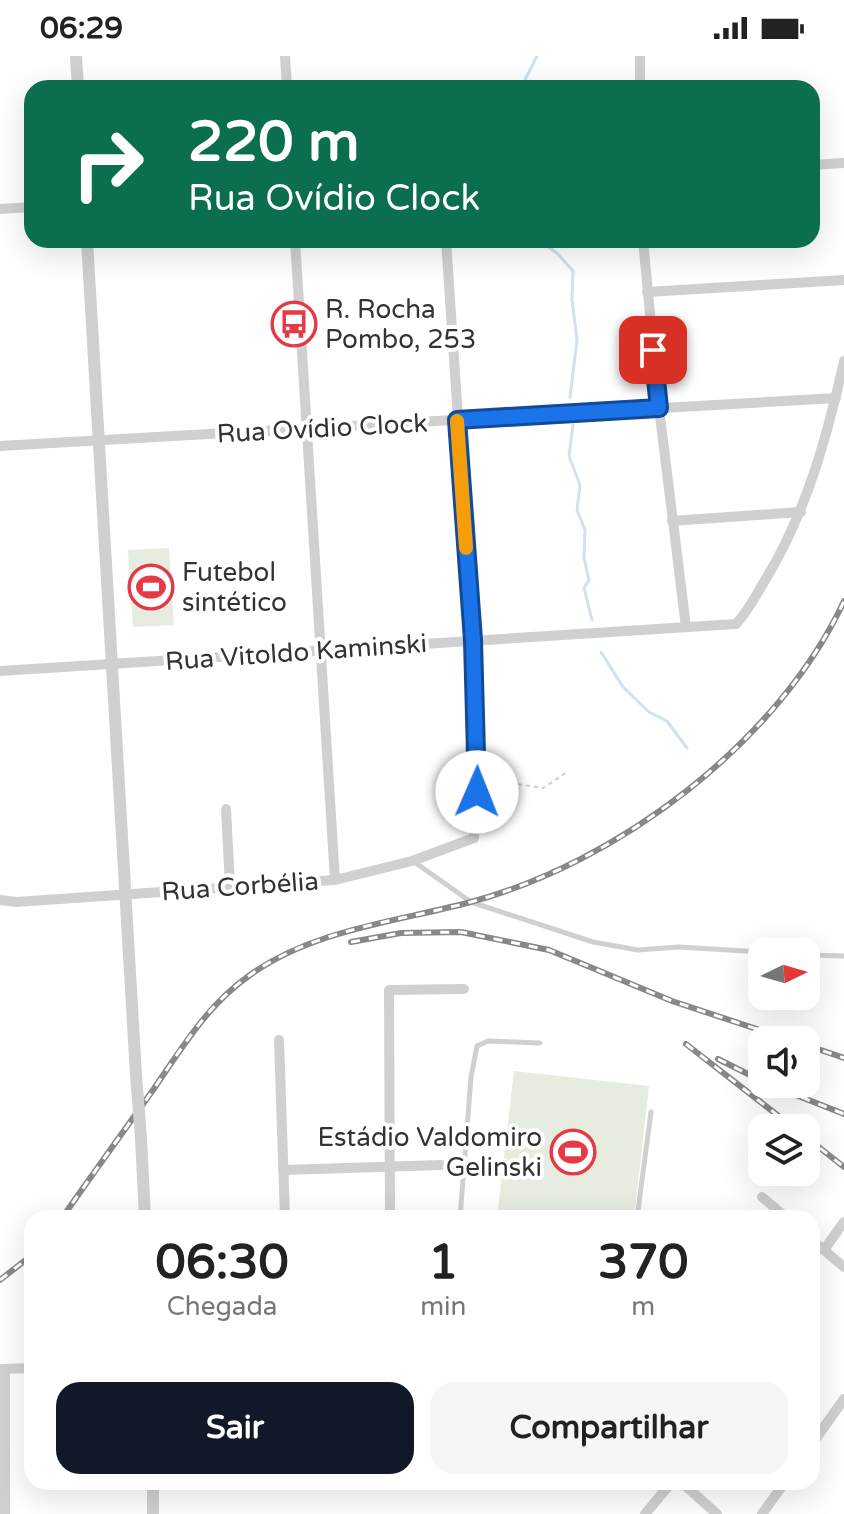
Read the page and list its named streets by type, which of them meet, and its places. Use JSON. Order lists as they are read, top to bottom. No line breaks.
{"streets":{"street":["Rua Ovídio Clock","Rua Vitoldo Kaminski","Rua Corbélia"]},"places":{"bus stop":["R. Rocha Pombo, 253"],"sports":["Futebol sintético","Estádio Valdomiro Gelinski"]},"north":"right","page":{"status":"06:29","turn":["220 m","Rua Ovídio Clock"],"eta":["06:30","Chegada","1","min","370","m"],"buttons":["Sair","Compartilhar"]}}
